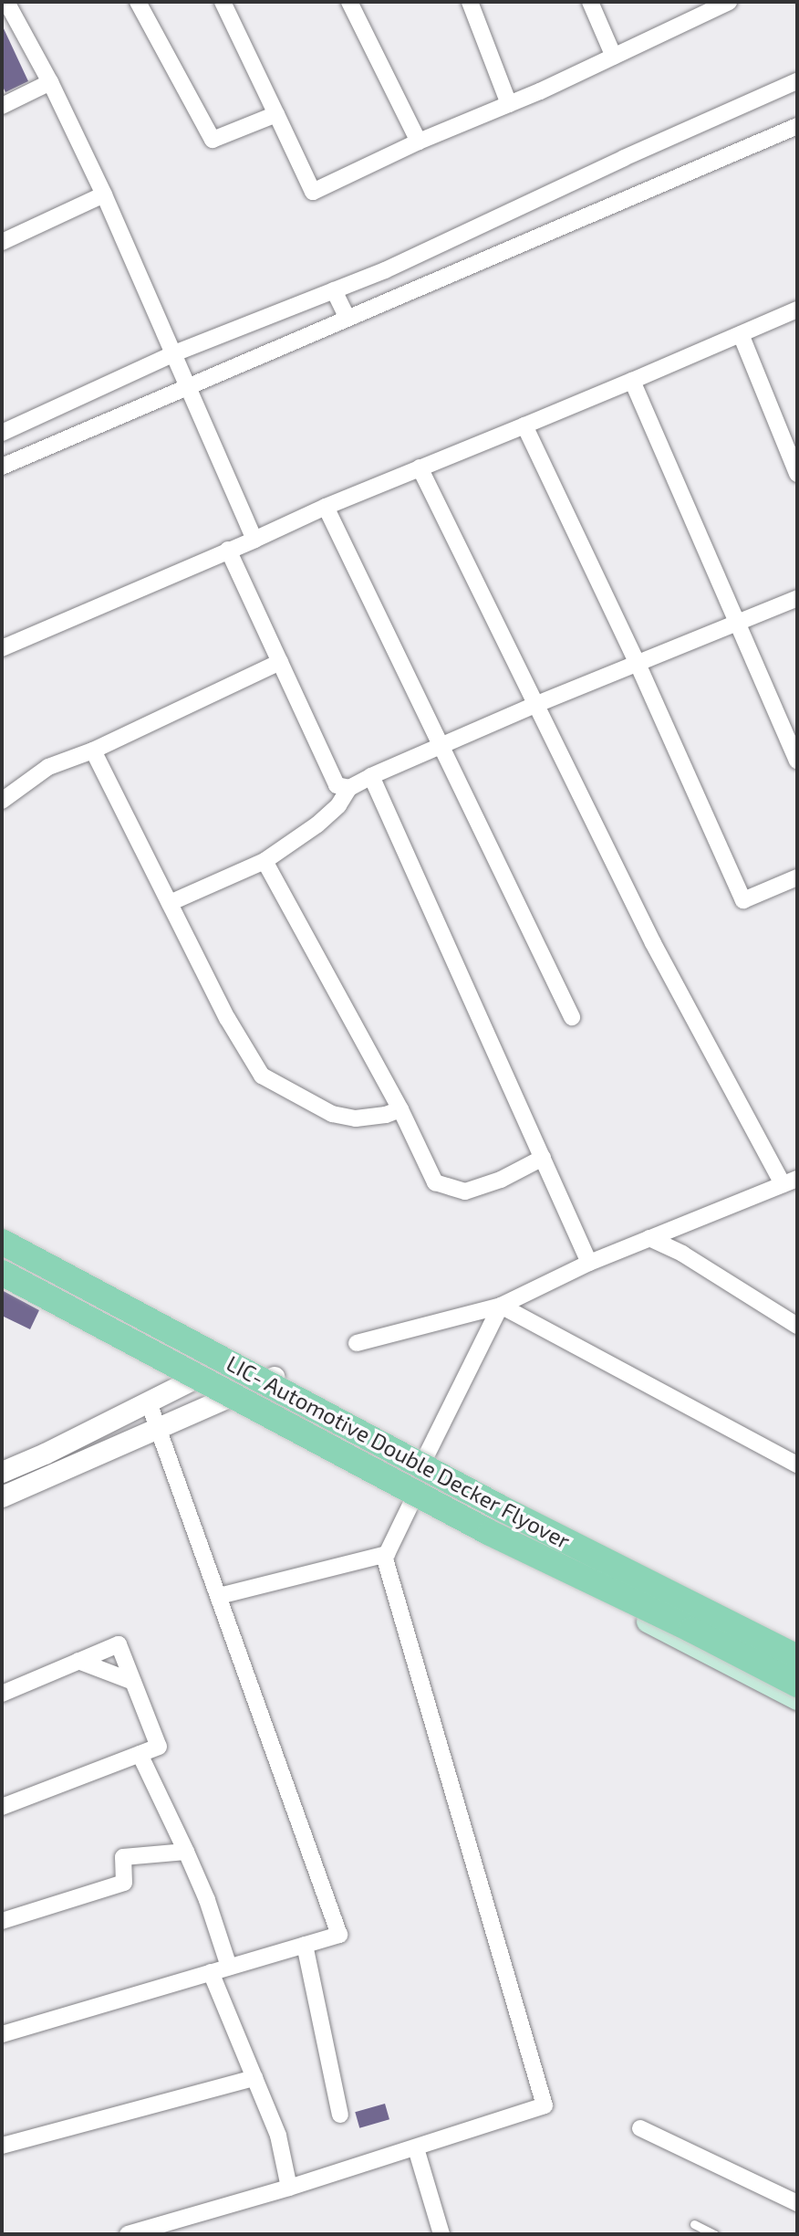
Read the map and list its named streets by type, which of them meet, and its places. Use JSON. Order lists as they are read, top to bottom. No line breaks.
{"streets":{"main road":["LIC- Automotive Double Decker Flyover"]}}
